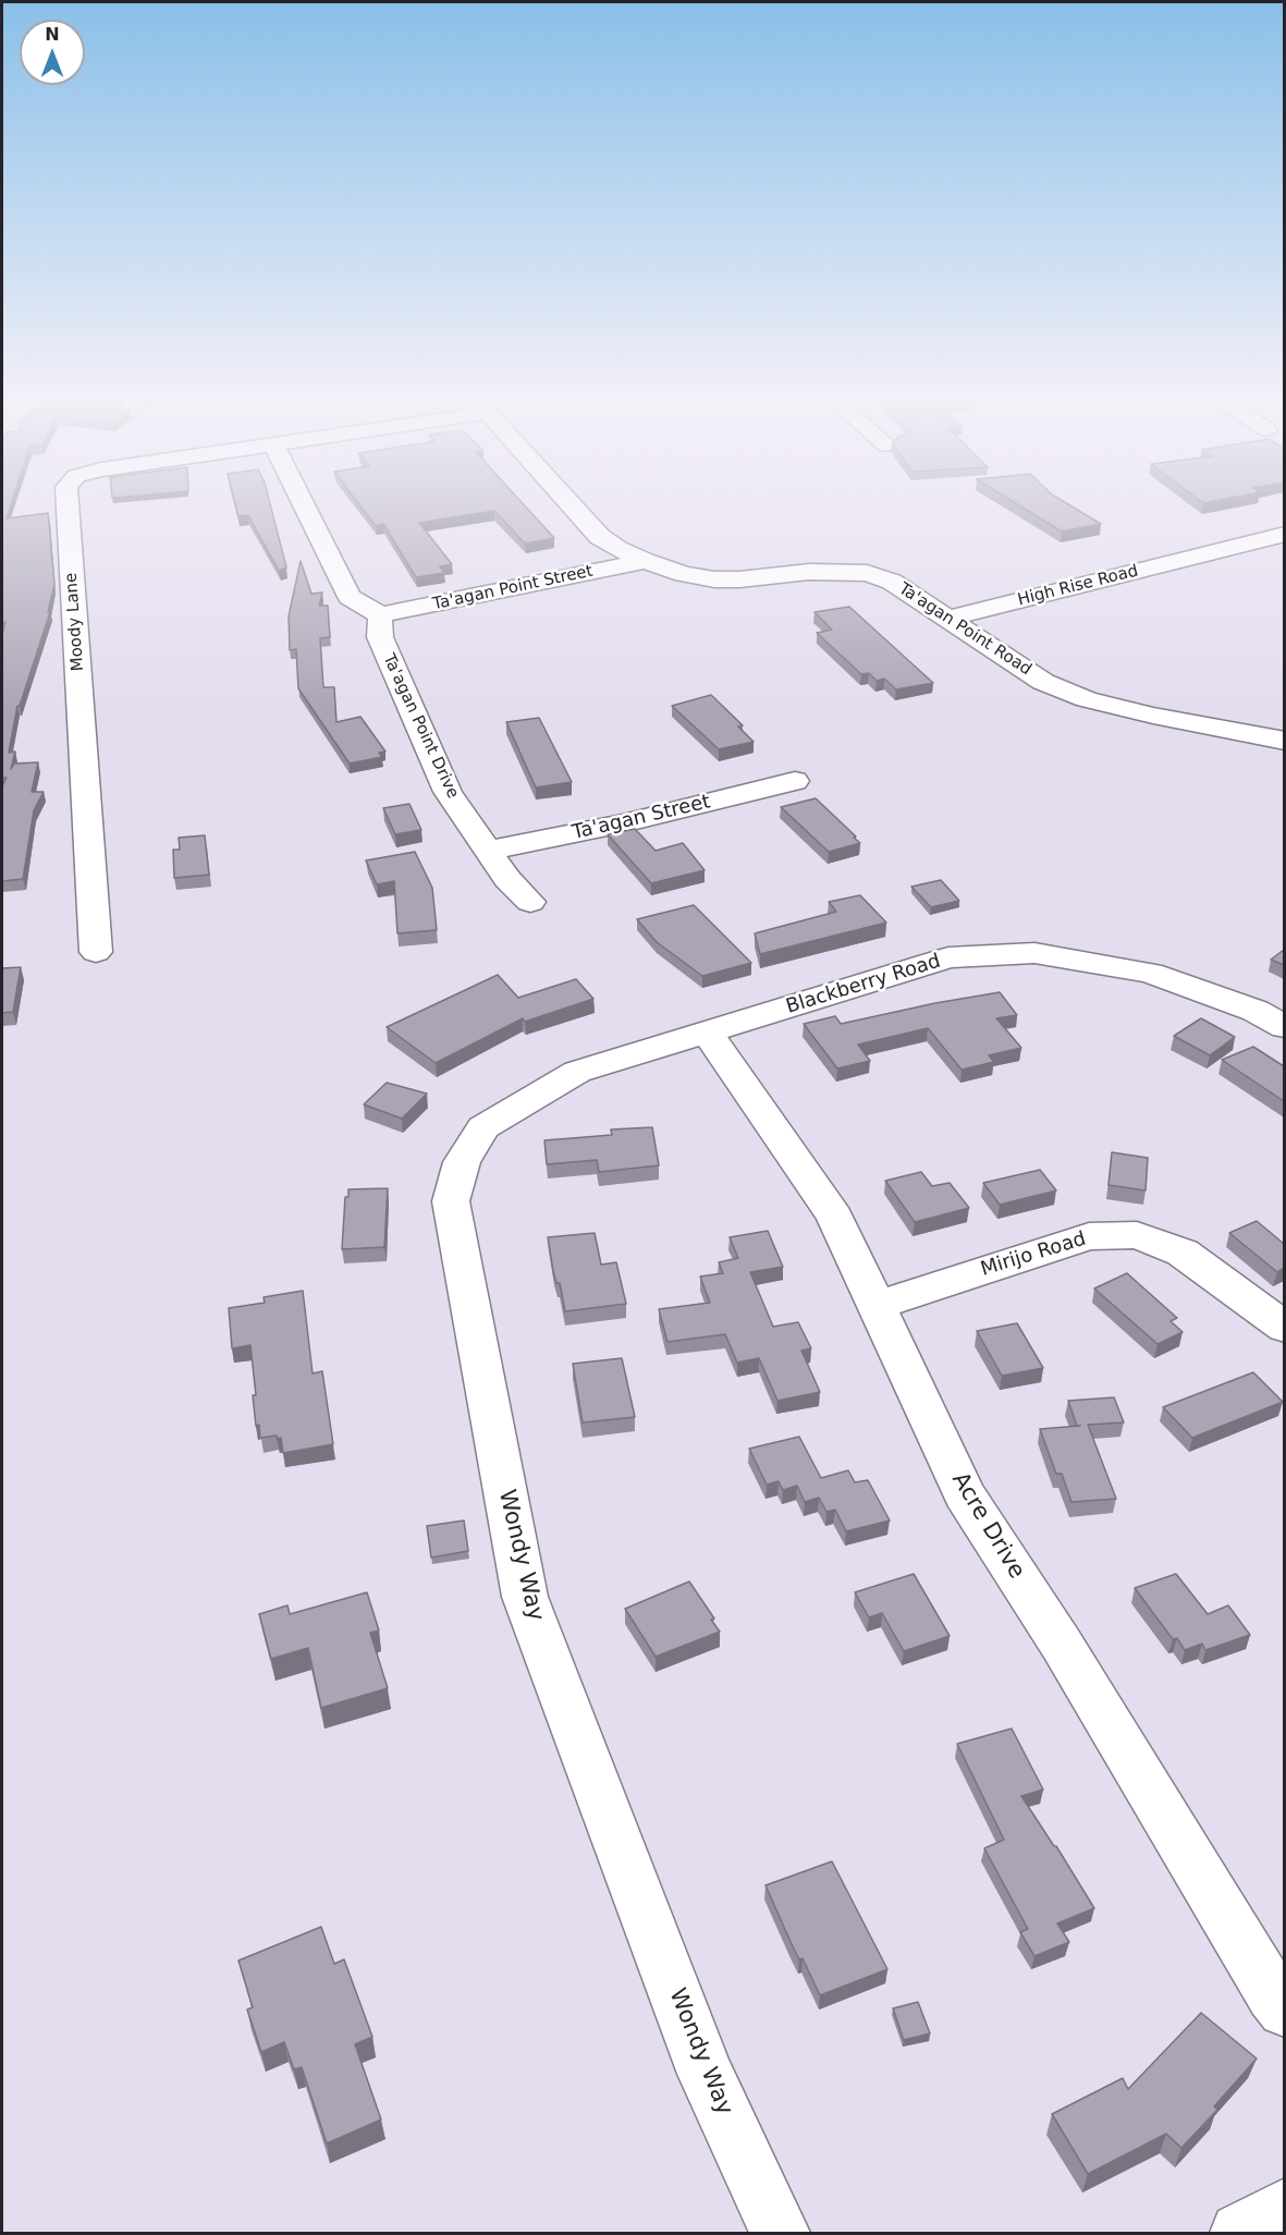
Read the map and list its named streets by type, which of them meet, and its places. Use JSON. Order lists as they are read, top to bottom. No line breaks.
{"streets":{"street":["High Rise Road","Ta'agan Point Street","Moody Lane","Ta'agan Point Road","Ta'agan Point Drive","Ta'agan Street","Blackberry Road","Mirijo Road","Acre Drive","Wondy Way"]},"crossings":[["High Rise Road","Ta'agan Point Road"],["Ta'agan Point Street","Ta'agan Point Road"],["Ta'agan Point Street","Ta'agan Point Drive"],["Ta'agan Point Drive","Ta'agan Street"],["Blackberry Road","Acre Drive"],["Blackberry Road","Wondy Way"],["Mirijo Road","Acre Drive"],["Acre Drive","Wondy Way"]],"north":"top"}
